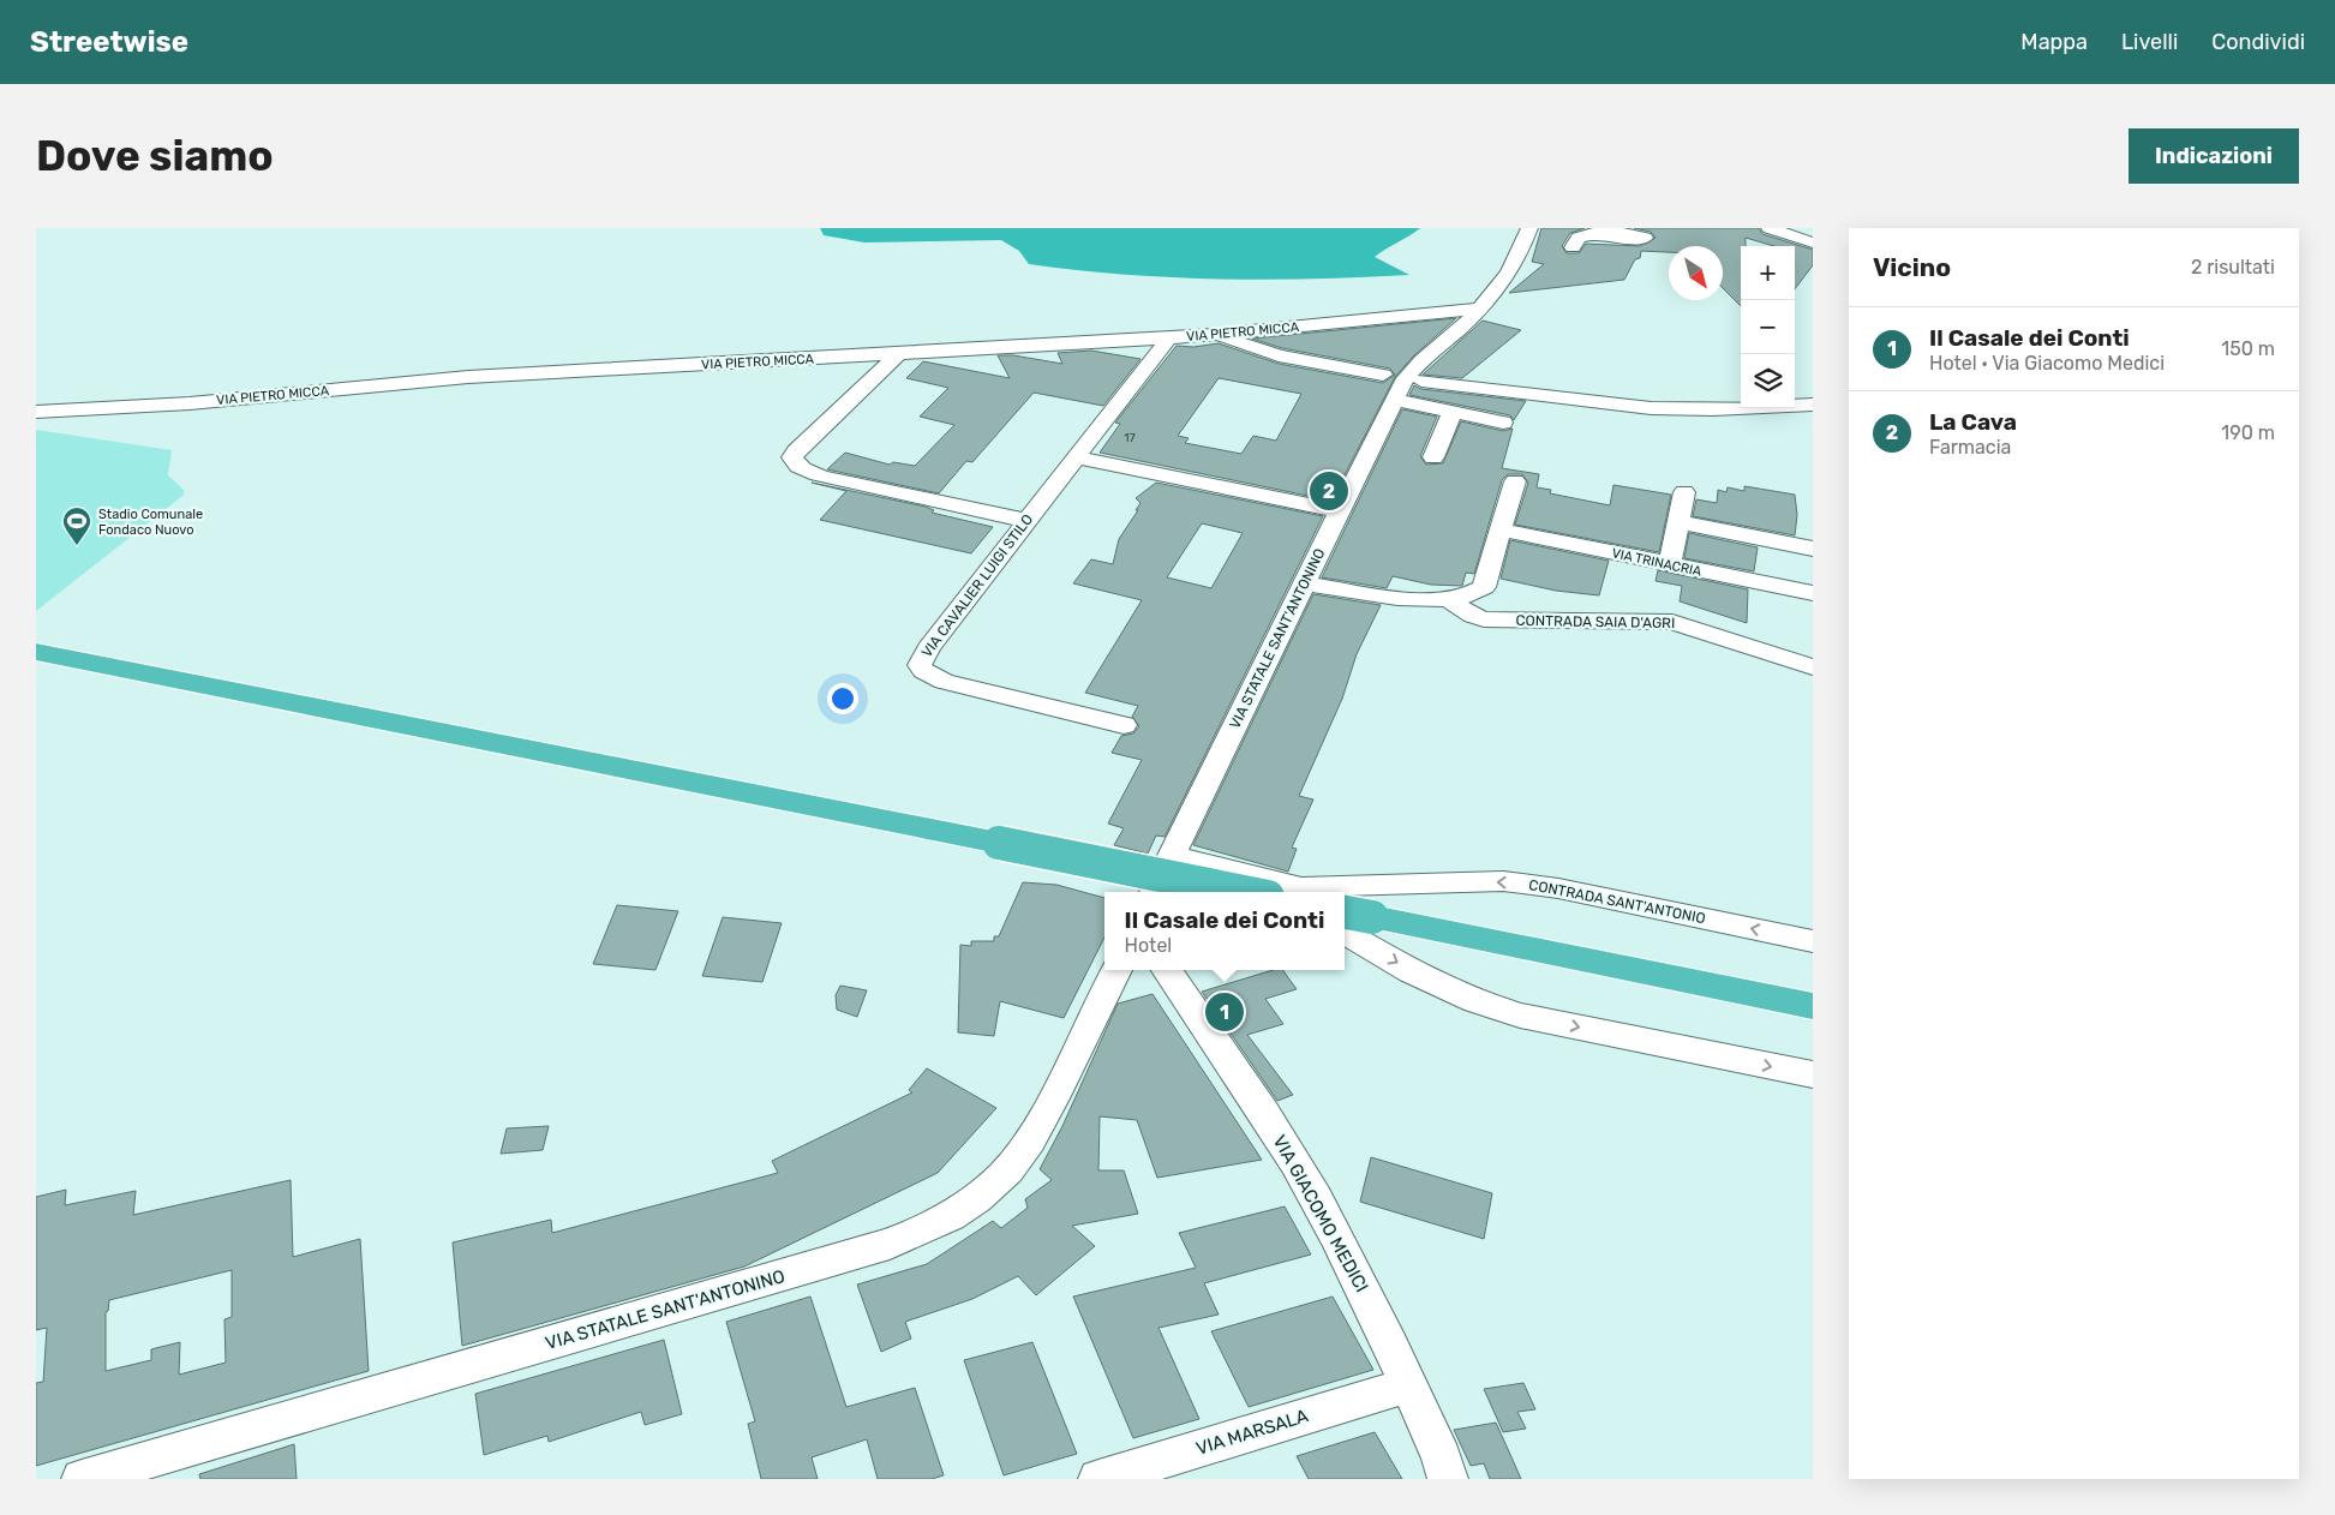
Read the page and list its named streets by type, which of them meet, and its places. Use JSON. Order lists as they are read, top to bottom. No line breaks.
{"streets":{"street":["VIA PIETRO MICCA","VIA TRINACRIA","VIA CAVALIER LUIGI STILO","CONTRADA SAIA D'AGRI","VIA STATALE SANT'ANTONINO","CONTRADA SANT'ANTONIO","VIA GIACOMO MEDICI","VIA MARSALA"]},"crossings":[["VIA PIETRO MICCA","VIA CAVALIER LUIGI STILO"],["VIA STATALE SANT'ANTONINO","CONTRADA SANT'ANTONIO"],["VIA GIACOMO MEDICI","VIA MARSALA"]],"places":{"sports":["Stadio Comunale Fondaco Nuovo"]},"house_numbers":["17"],"north":"bottom right","page":{"header":"Streetwise","nav":["Mappa","Livelli","Condividi"],"buttons":"Indicazioni","title":"Dove siamo","heading":["Vicino","2 risultati"],"map_buttons":["+","−"],"list":[{"mark":"1","name":"Il Casale dei Conti","note":"Hotel · Via Giacomo Medici","value":"150 m"},{"mark":"2","name":"La Cava","note":"Farmacia","value":"190 m"}],"pins":["2","1"],"popup":["Il Casale dei Conti","Hotel"]}}
